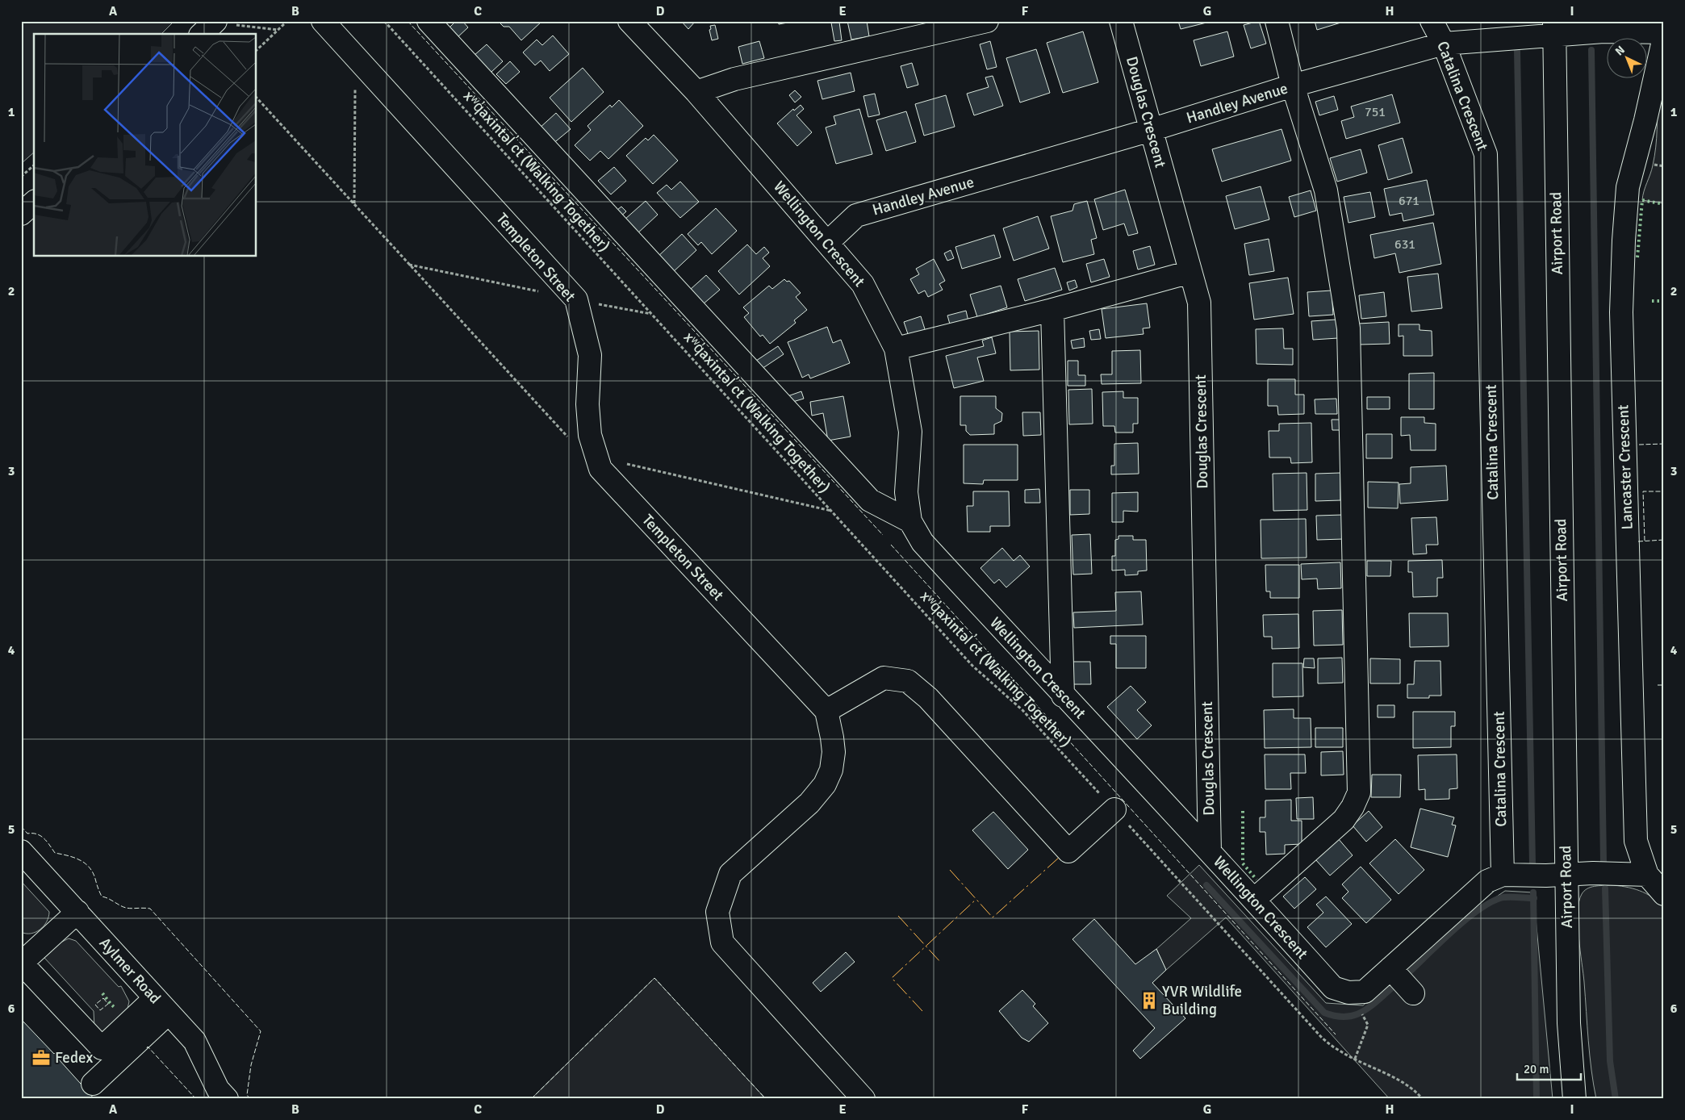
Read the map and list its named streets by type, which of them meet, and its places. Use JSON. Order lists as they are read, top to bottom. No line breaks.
{"streets":{"street":["Catalina Crescent","Handley Avenue","Douglas Crescent","Airport Road","Wellington Crescent","Templeton Street","Lancaster Crescent","Aylmer Road"],"path":["xʷq̓axintəl̕ ct (Walking Together)"]},"crossings":[["Catalina Crescent","Handley Avenue"],["Catalina Crescent","Wellington Crescent"],["Handley Avenue","Douglas Crescent"],["Handley Avenue","Airport Road"],["Handley Avenue","Wellington Crescent"],["Douglas Crescent","Wellington Crescent"],["Airport Road","Wellington Crescent"],["Wellington Crescent","Lancaster Crescent"]],"places":{"building":["YVR Wildlife Building"],"office":["Fedex"]},"house_numbers":["751","671","631"],"scale_bar":"20 m","north":"top left","grid":{"columns":["A","B","C","D","E","F","G","H","I"],"rows":["1","2","3","4","5","6"]}}
